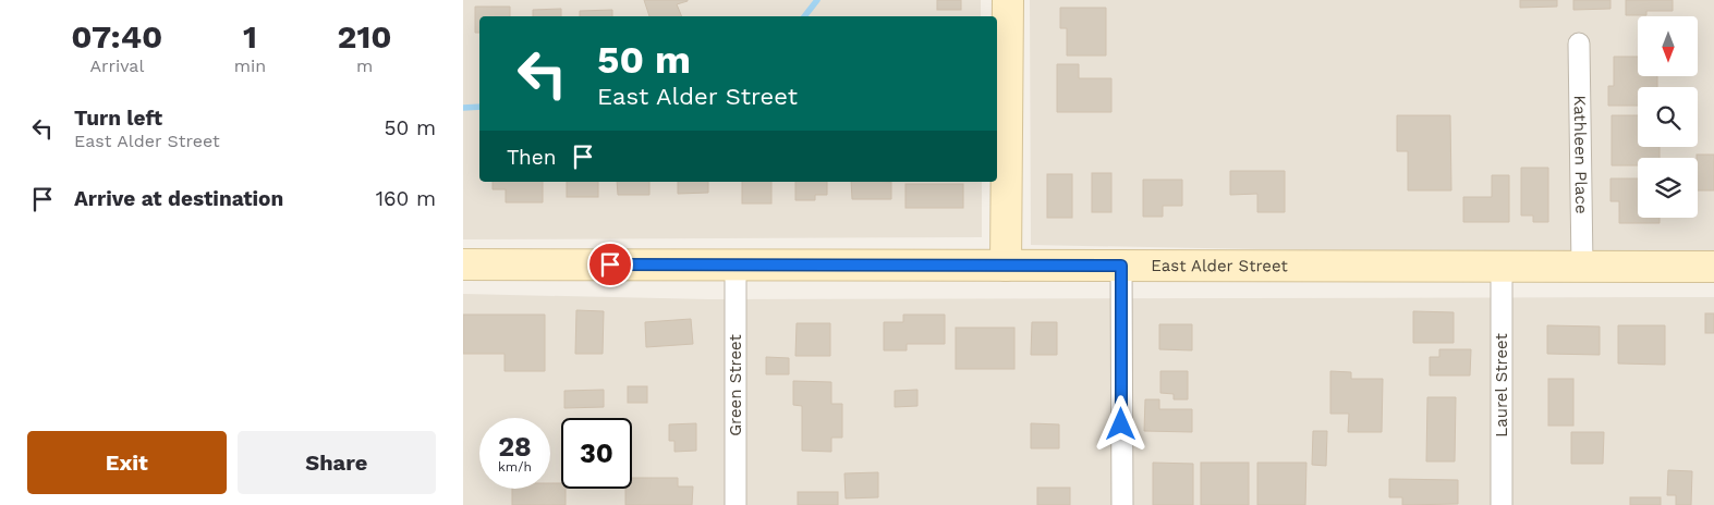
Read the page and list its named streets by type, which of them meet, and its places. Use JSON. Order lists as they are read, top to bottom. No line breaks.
{"streets":{"main road":["East Alder Street"],"street":["Kathleen Place","Green Street","Laurel Street"]},"crossings":[["Kathleen Place","East Alder Street"],["East Alder Street","Green Street"],["East Alder Street","Laurel Street"]],"north":"bottom","page":{"eta":["07:40","Arrival","1","min","210","m"],"turn":["50 m","East Alder Street"],"list":[{"name":"Turn left","note":"East Alder Street","value":"50 m"},{"name":"Arrive at destination","value":"160 m"}],"then":"Then","speed":"28 km/h","limit":"30","buttons":["Exit","Share"]}}
